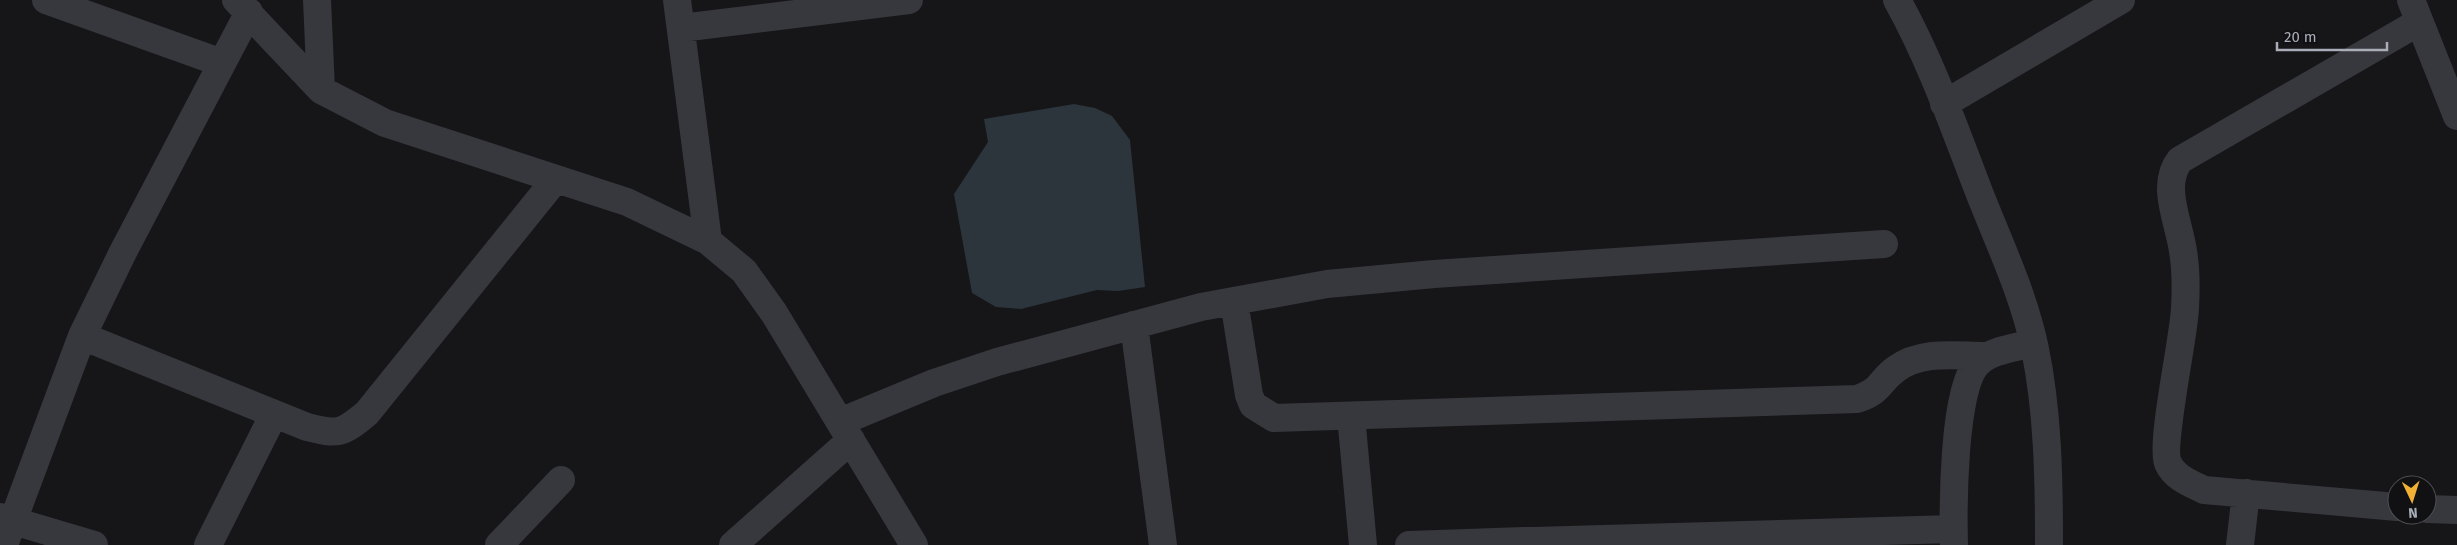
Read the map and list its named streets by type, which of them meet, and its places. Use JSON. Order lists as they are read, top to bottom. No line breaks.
{"scale_bar":"20 m","north":"bottom"}
